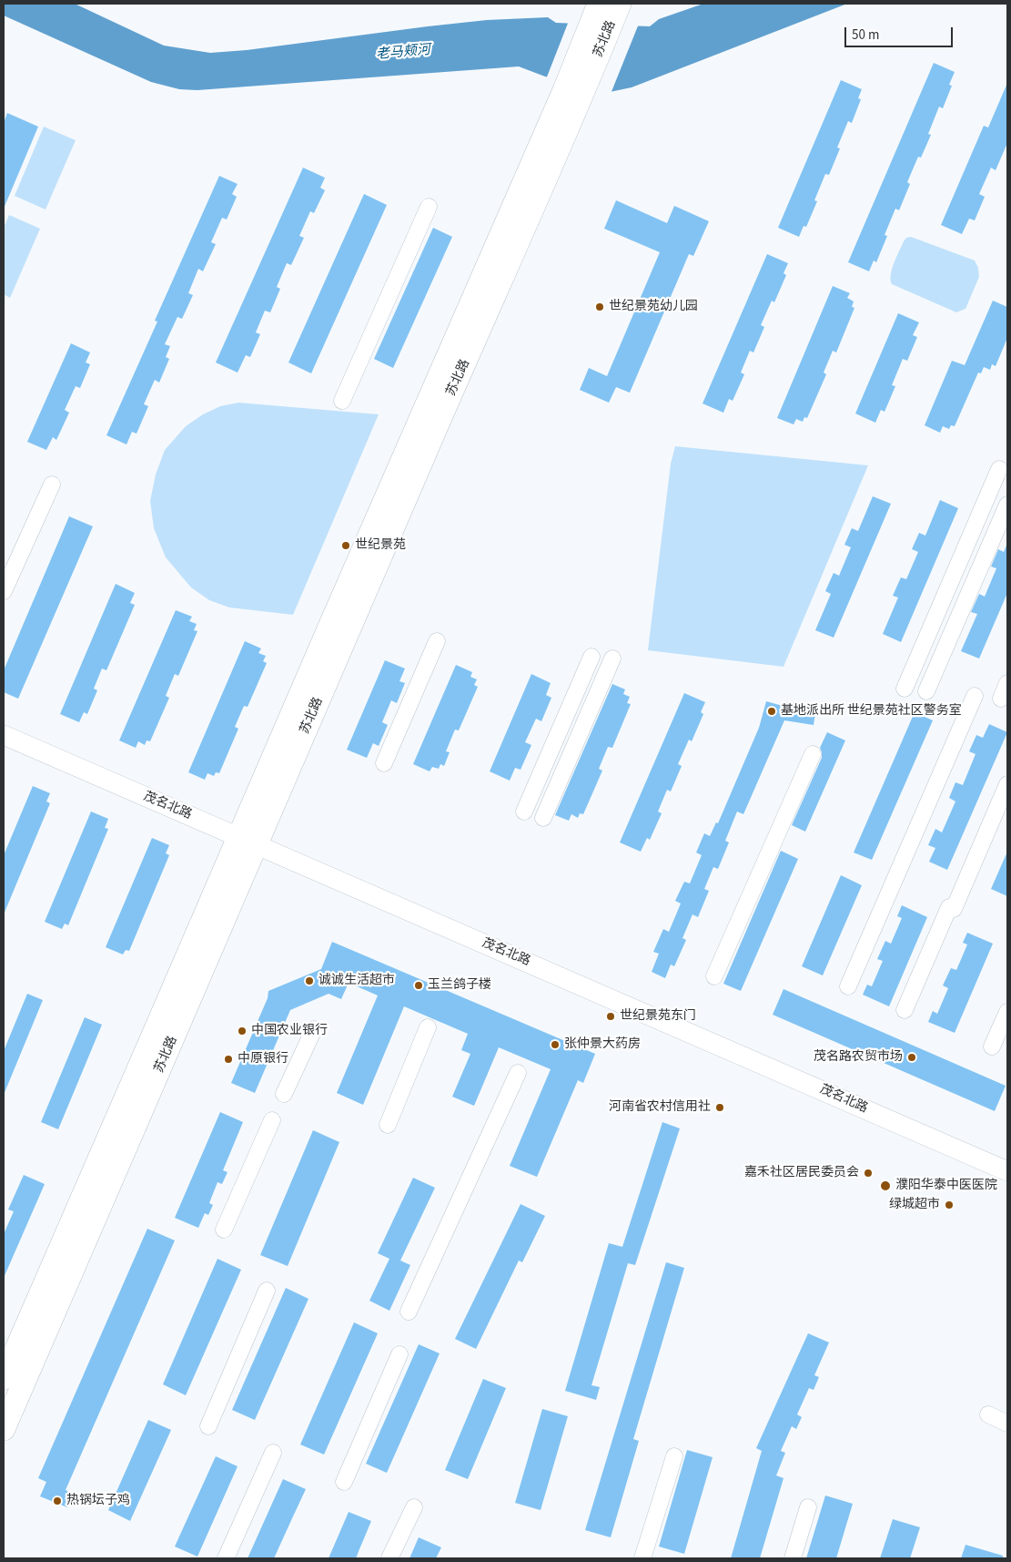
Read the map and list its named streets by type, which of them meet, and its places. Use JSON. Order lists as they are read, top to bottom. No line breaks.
{"streets":{"main road":["苏北路"],"street":["茂名北路"]},"crossings":[["苏北路","茂名北路"]],"water":["老马颊河"],"places":["世纪景苑幼儿园","世纪景苑","基地派出所 世纪景苑社区警务室","诚诚生活超市","玉兰鸽子楼","世纪景苑东门","中国农业银行","张仲景大药房","茂名路农贸市场","中原银行","河南省农村信用社","嘉禾社区居民委员会","濮阳华泰中医医院","绿城超市","热锅坛子鸡"],"scale_bar":"50 m"}
